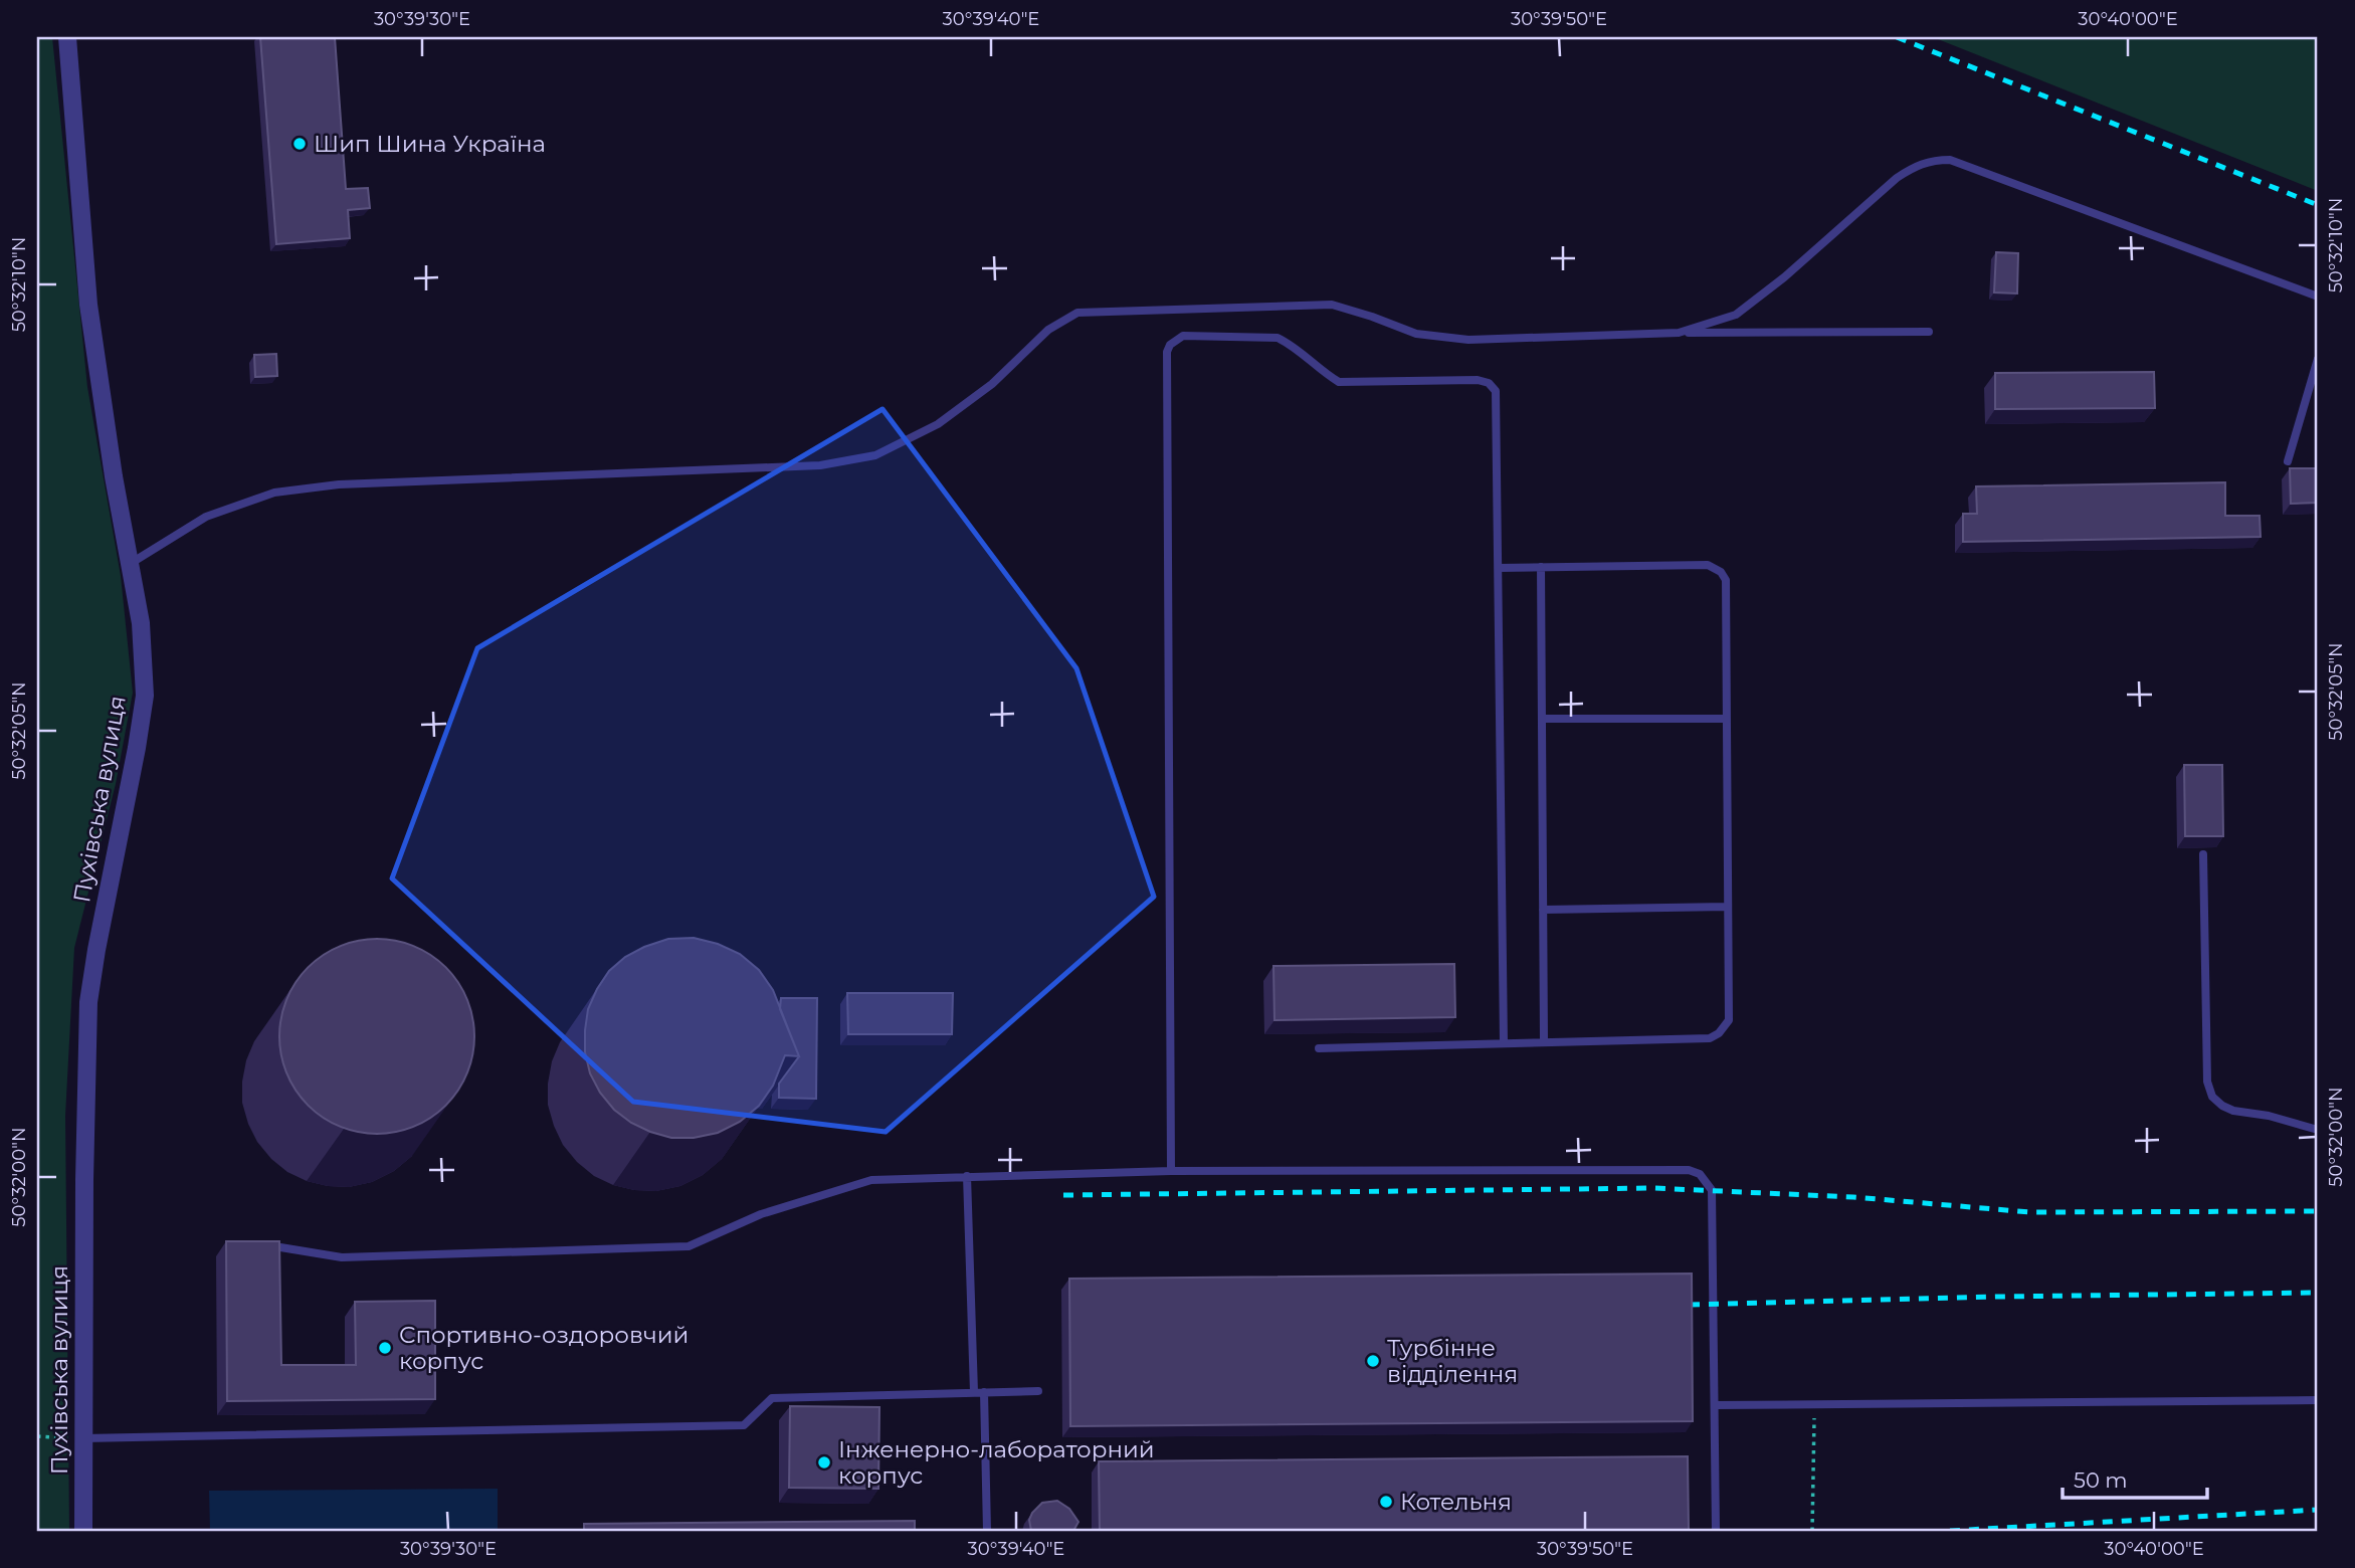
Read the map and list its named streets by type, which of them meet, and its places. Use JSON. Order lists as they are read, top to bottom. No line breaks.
{"streets":{"street":["Пухівська вулиця"]},"places":["Шип Шина Україна","Спортивно-оздоровчий корпус","Турбінне відділення","Інженерно-лабораторний корпус","Котельня"],"scale_bar":"50 m","coordinates":["30°39'30\"E","30°39'40\"E","30°39'50\"E","30°40'00\"E","50°32'10\"N","50°32'05\"N","50°32'00\"N"]}
